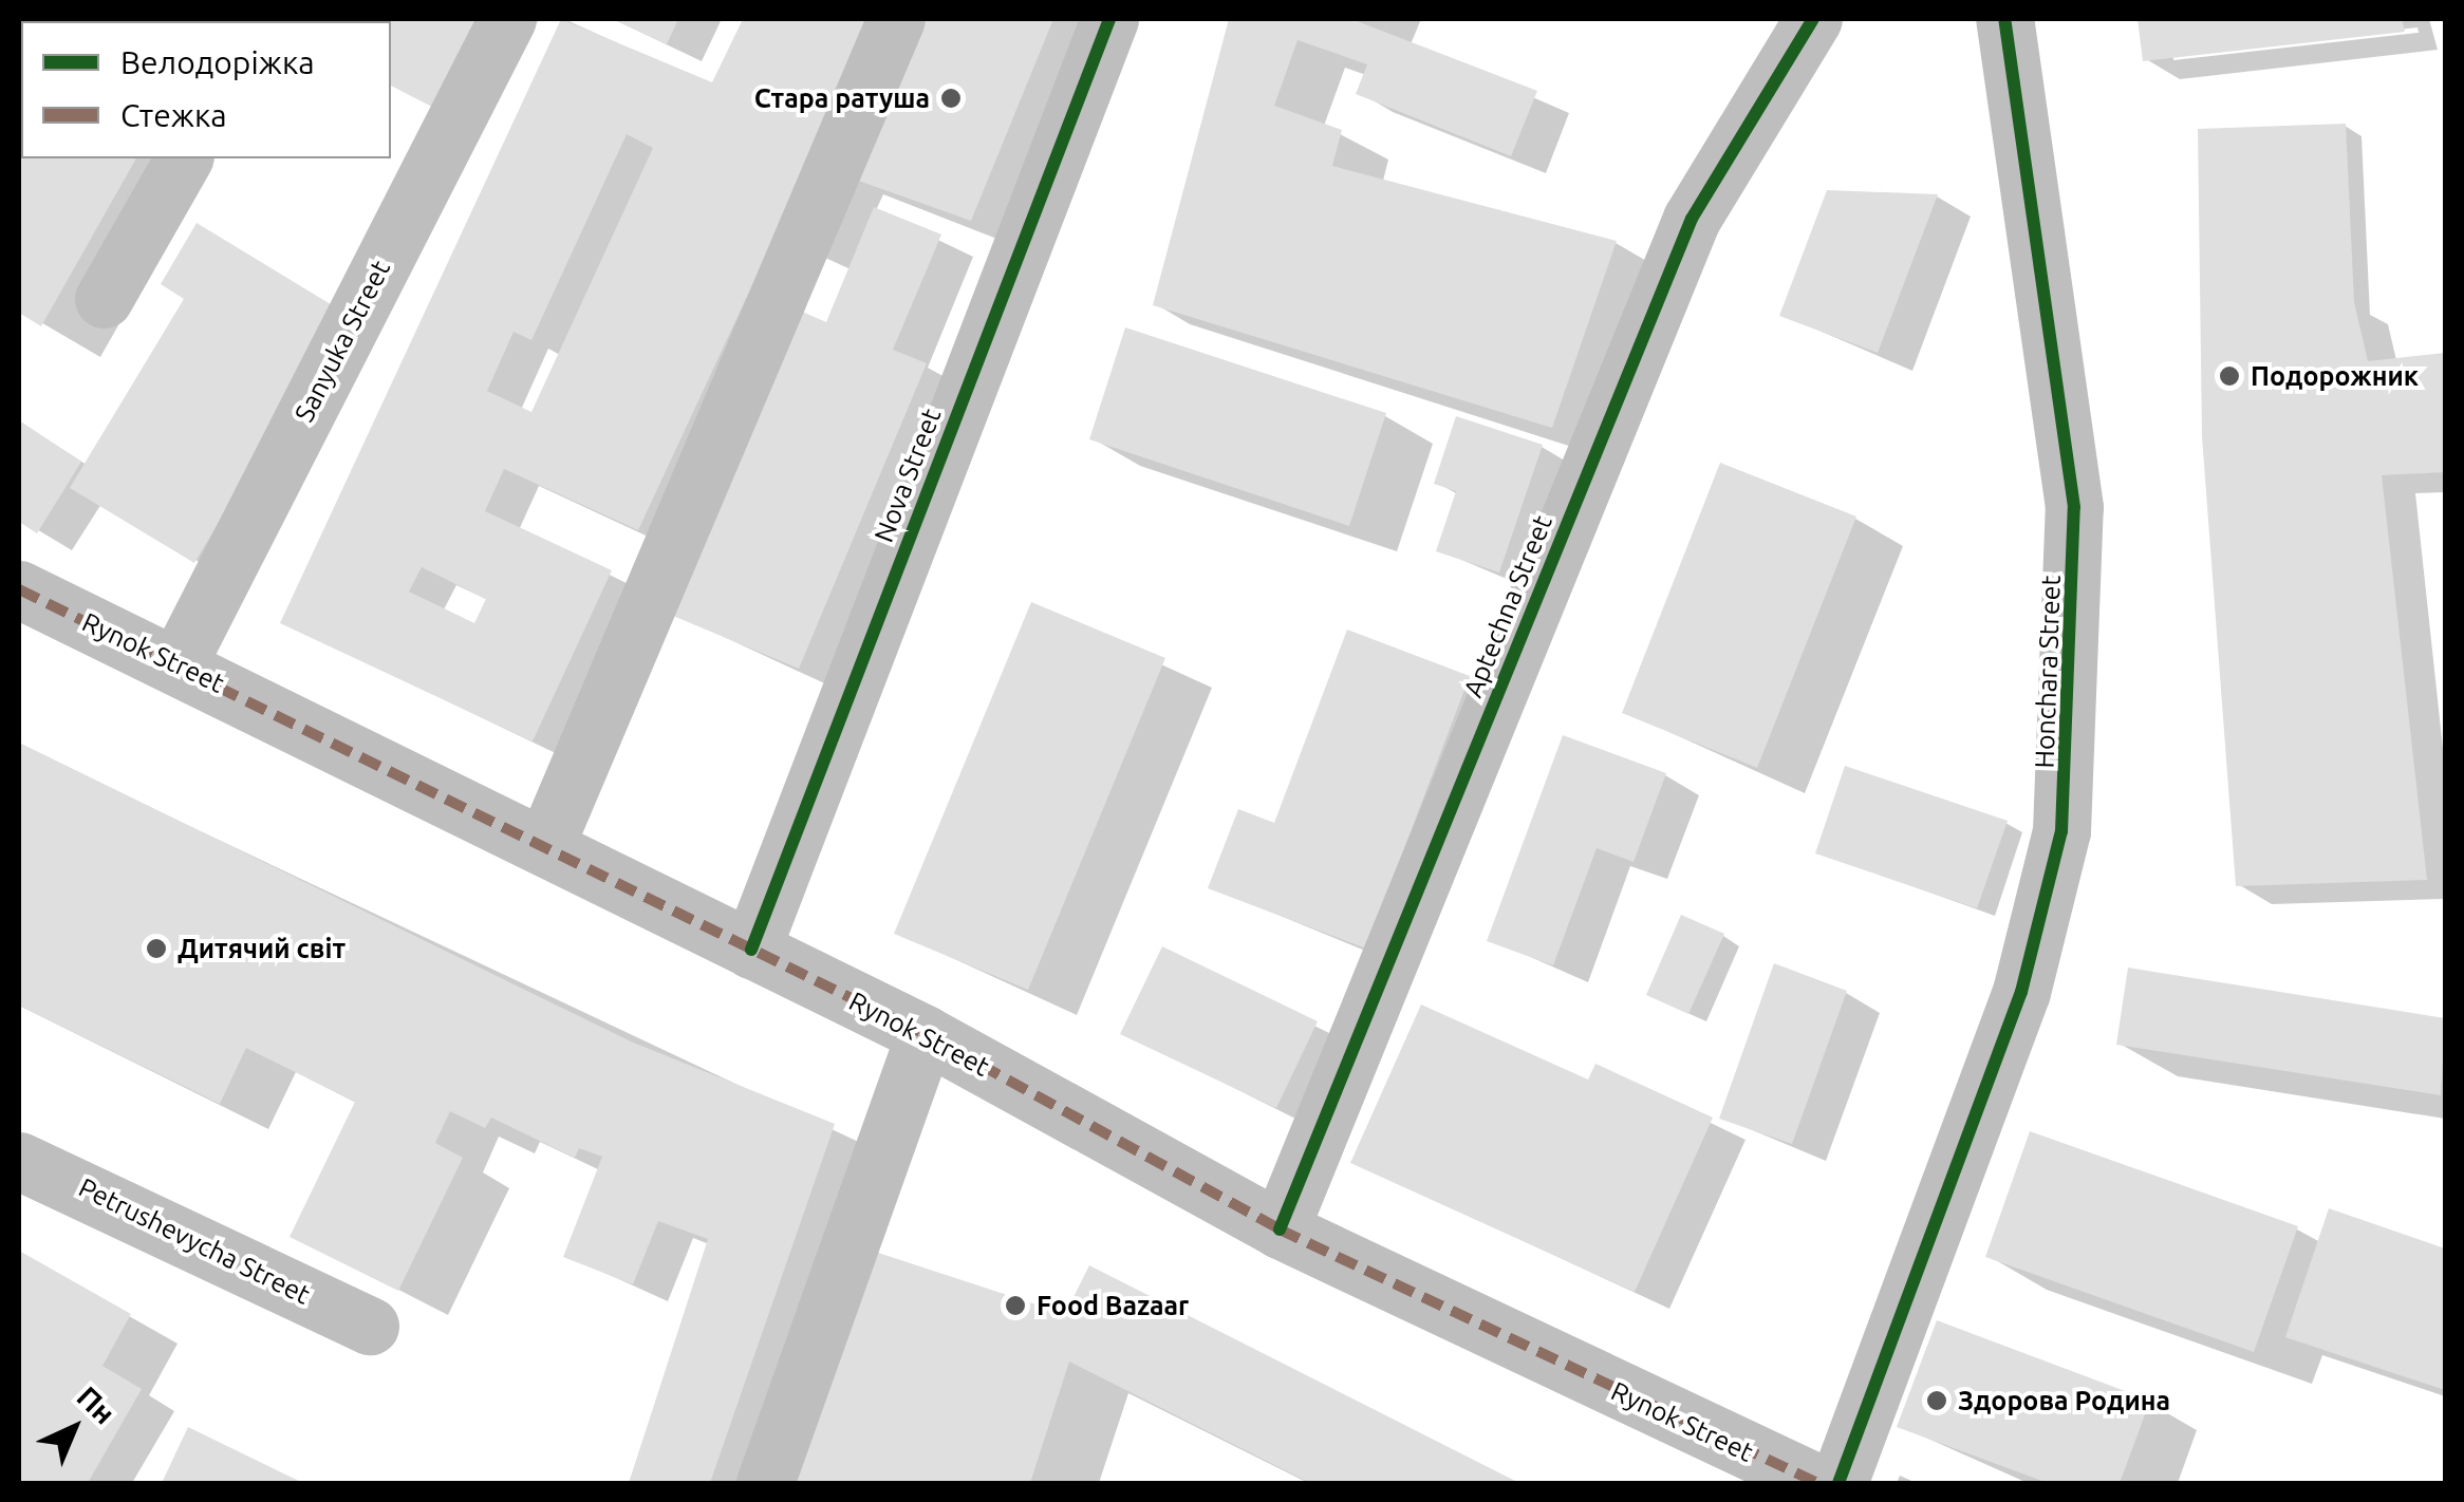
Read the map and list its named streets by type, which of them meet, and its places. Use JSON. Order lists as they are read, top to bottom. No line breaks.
{"streets":{"street":["Sanyuka Street","Nova Street","Aptechna Street","Rynok Street","Honchara Street","Petrushevycha Street"]},"crossings":[["Sanyuka Street","Rynok Street"],["Nova Street","Rynok Street"],["Aptechna Street","Rynok Street"]],"places":["Стара ратуша","Подорожник","Дитячий світ","Food Bazaar","Здорова Родина"],"legend":["Велодоріжка","Стежка"],"north":"top right"}
